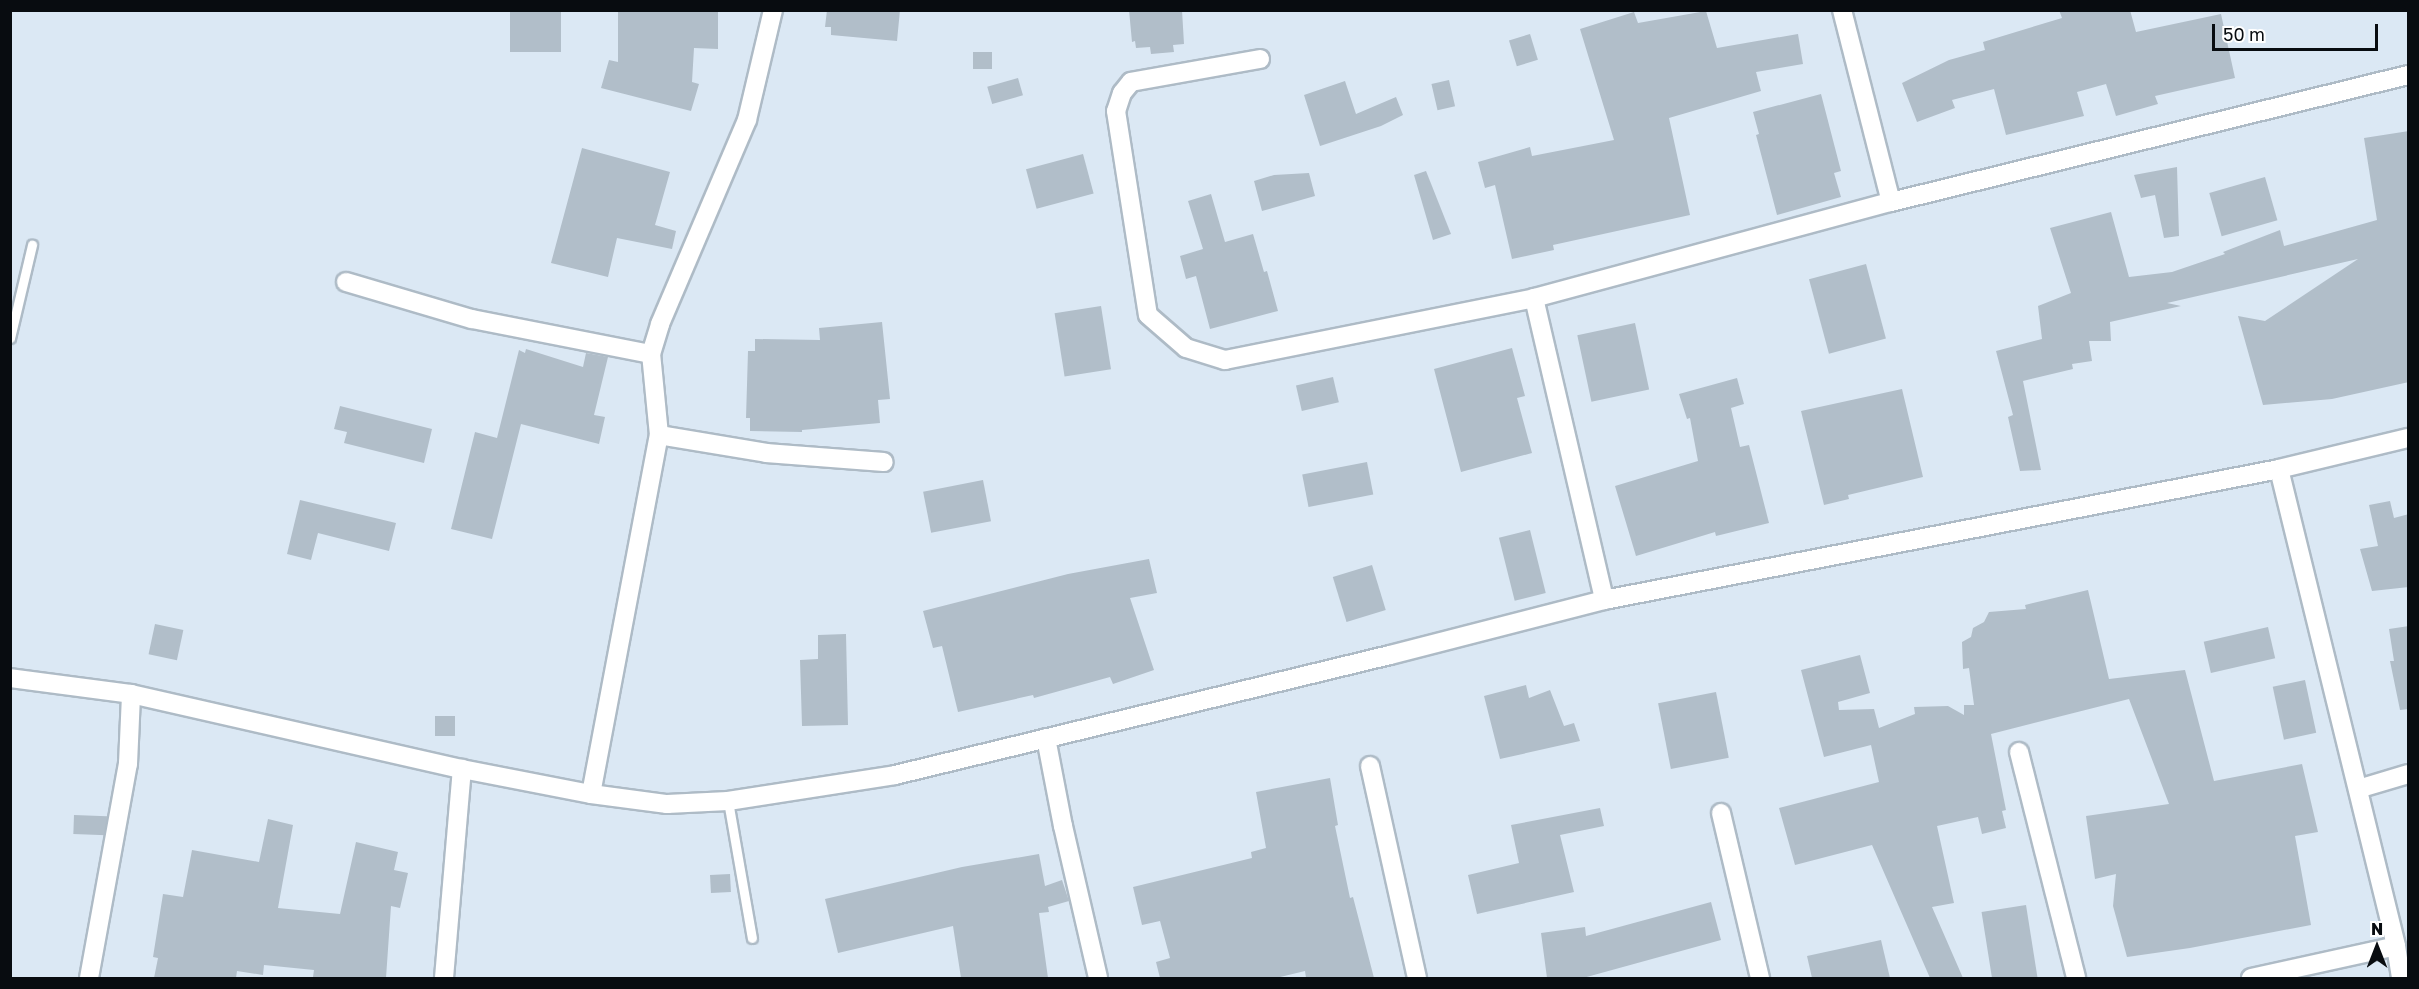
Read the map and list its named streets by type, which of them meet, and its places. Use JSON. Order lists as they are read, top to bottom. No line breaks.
{"scale_bar":"50 m","north":"top"}
